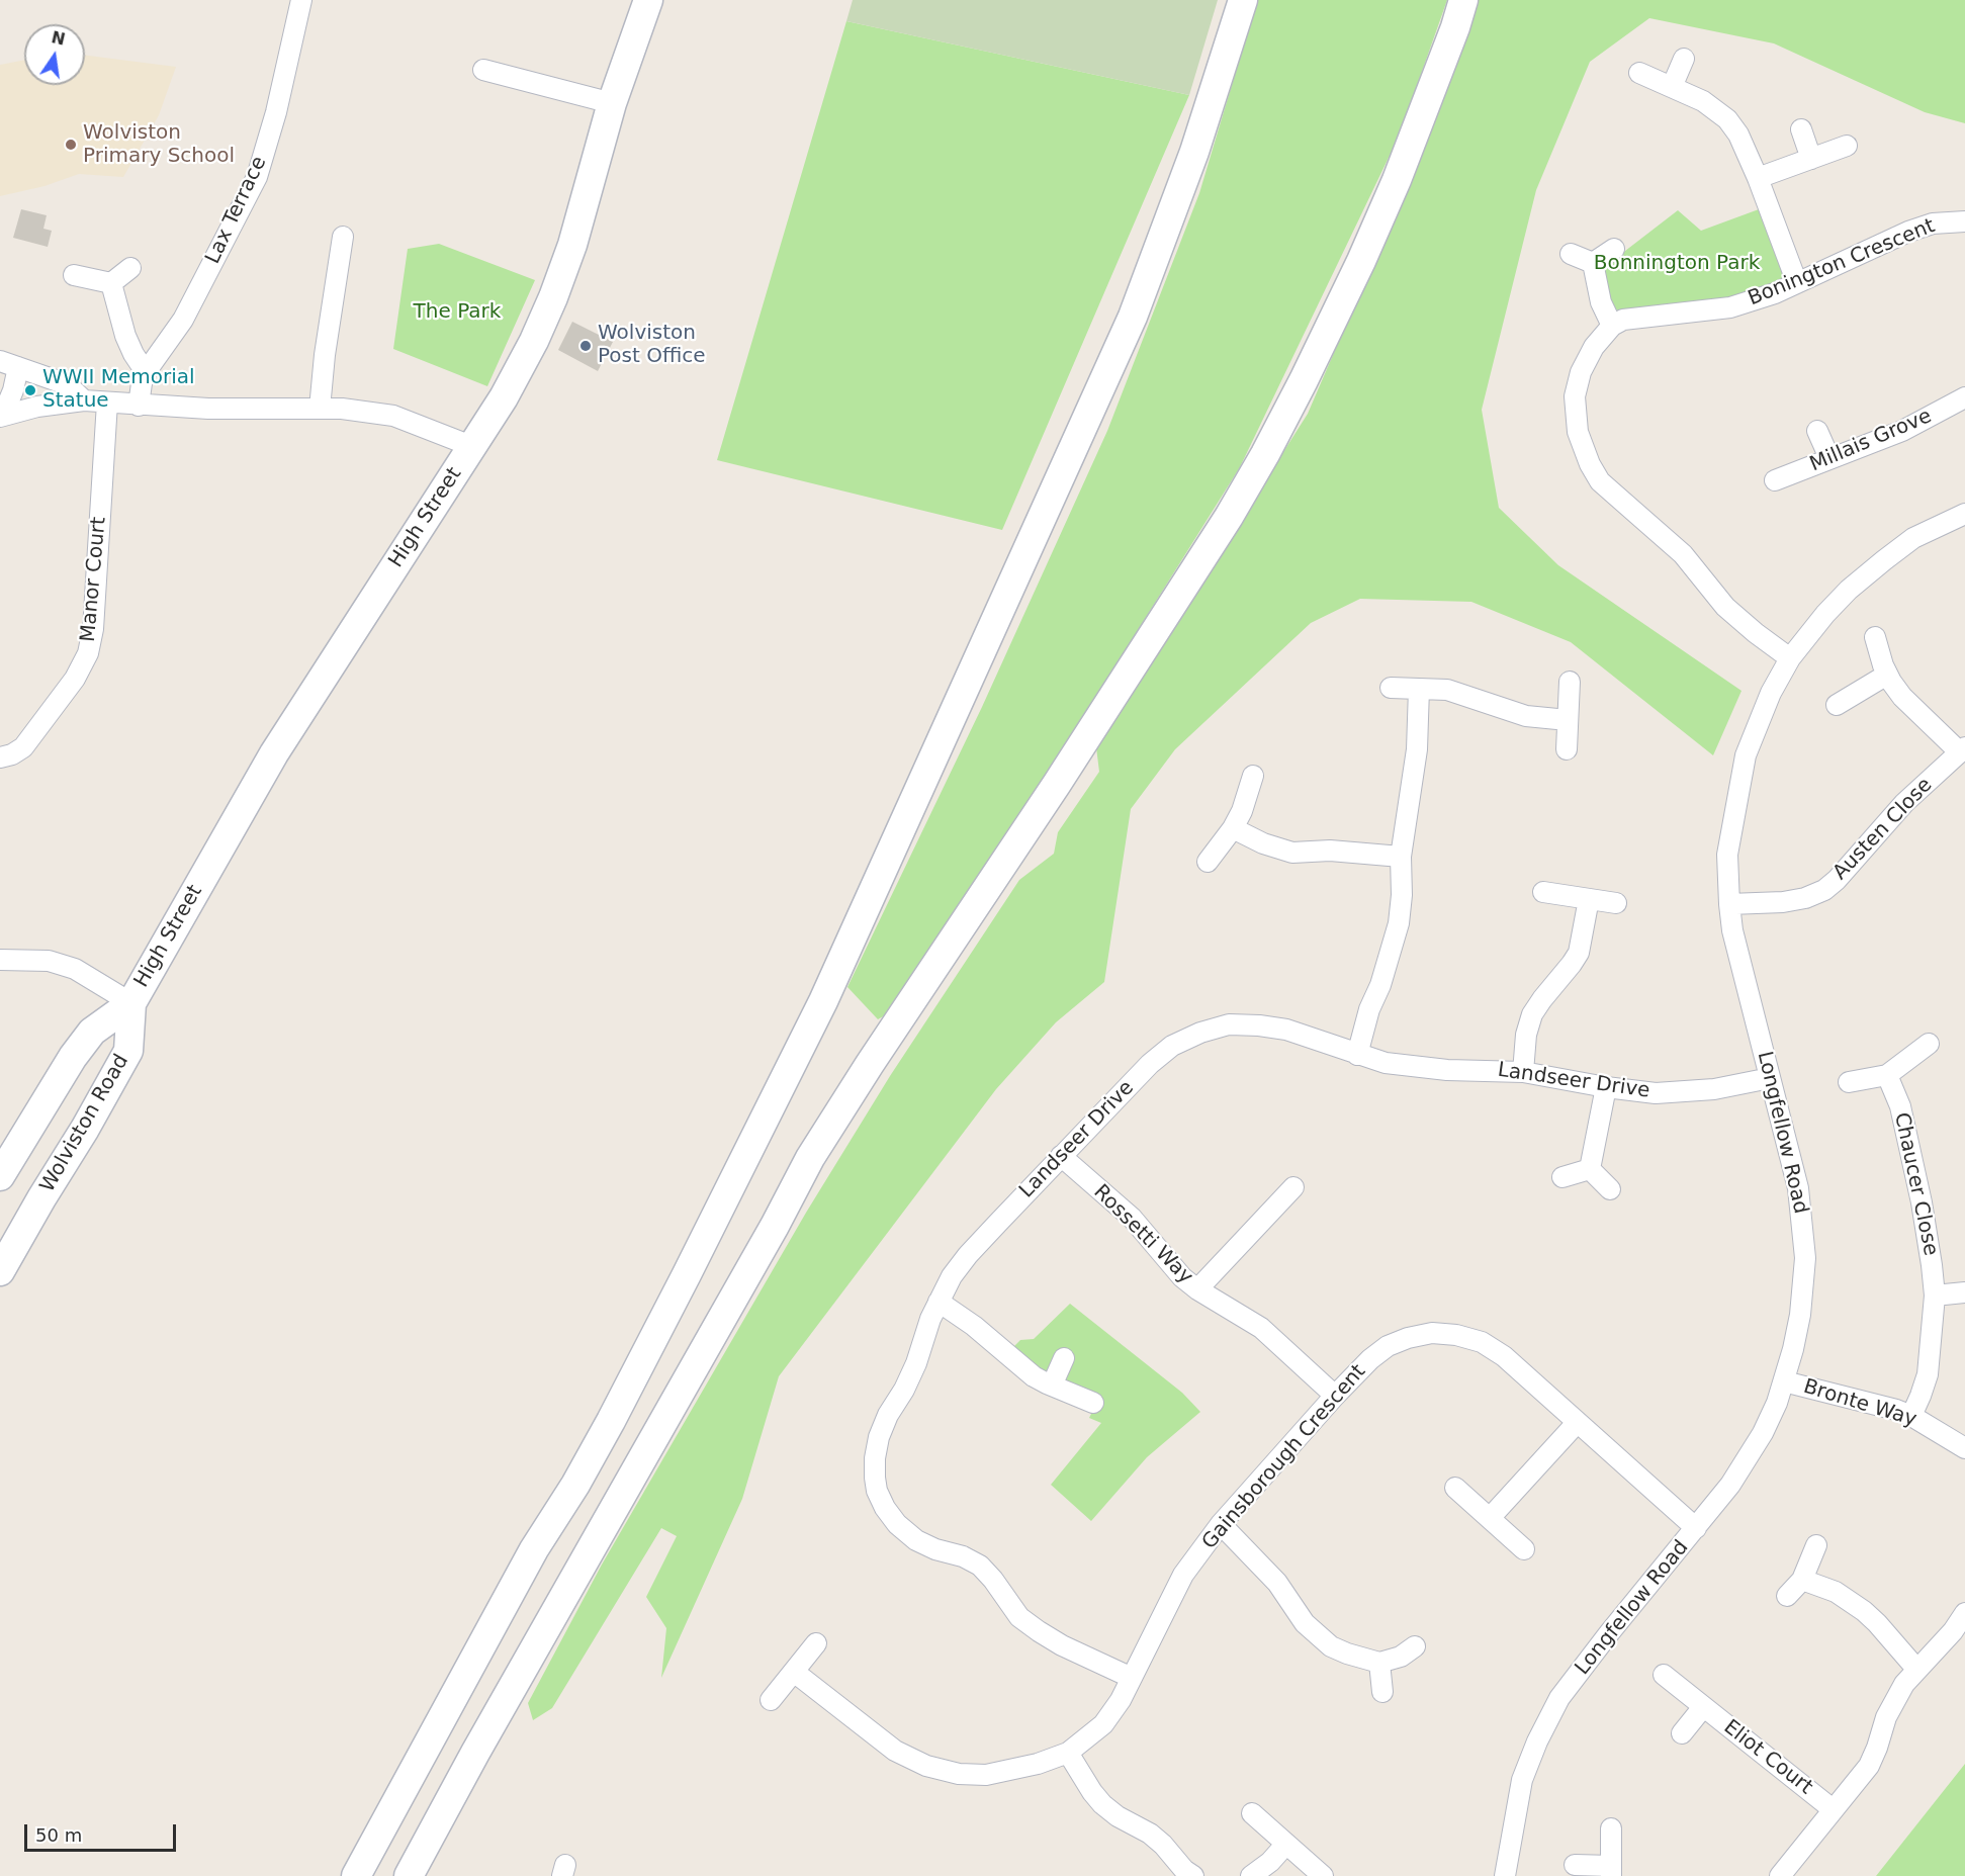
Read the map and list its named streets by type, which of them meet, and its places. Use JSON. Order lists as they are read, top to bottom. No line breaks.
{"streets":{"street":["Lax Terrace","Bonington Crescent","Millais Grove","High Street","Manor Court","Austen Close","Landseer Drive","Wolviston Road","Longfellow Road","Chaucer Close","Rossetti Way","Bronte Way","Gainsborough Crescent","Eliot Court"]},"crossings":[["High Street","Wolviston Road"],["Austen Close","Longfellow Road"],["Landseer Drive","Longfellow Road"],["Landseer Drive","Rossetti Way"],["Landseer Drive","Gainsborough Crescent"],["Longfellow Road","Bronte Way"],["Longfellow Road","Gainsborough Crescent"],["Chaucer Close","Bronte Way"],["Rossetti Way","Gainsborough Crescent"]],"parks":["Bonnington Park","The Park"],"places":["Wolviston Primary School","Wolviston Post Office","WWII Memorial Statue"],"scale_bar":"50 m","north":"top"}
